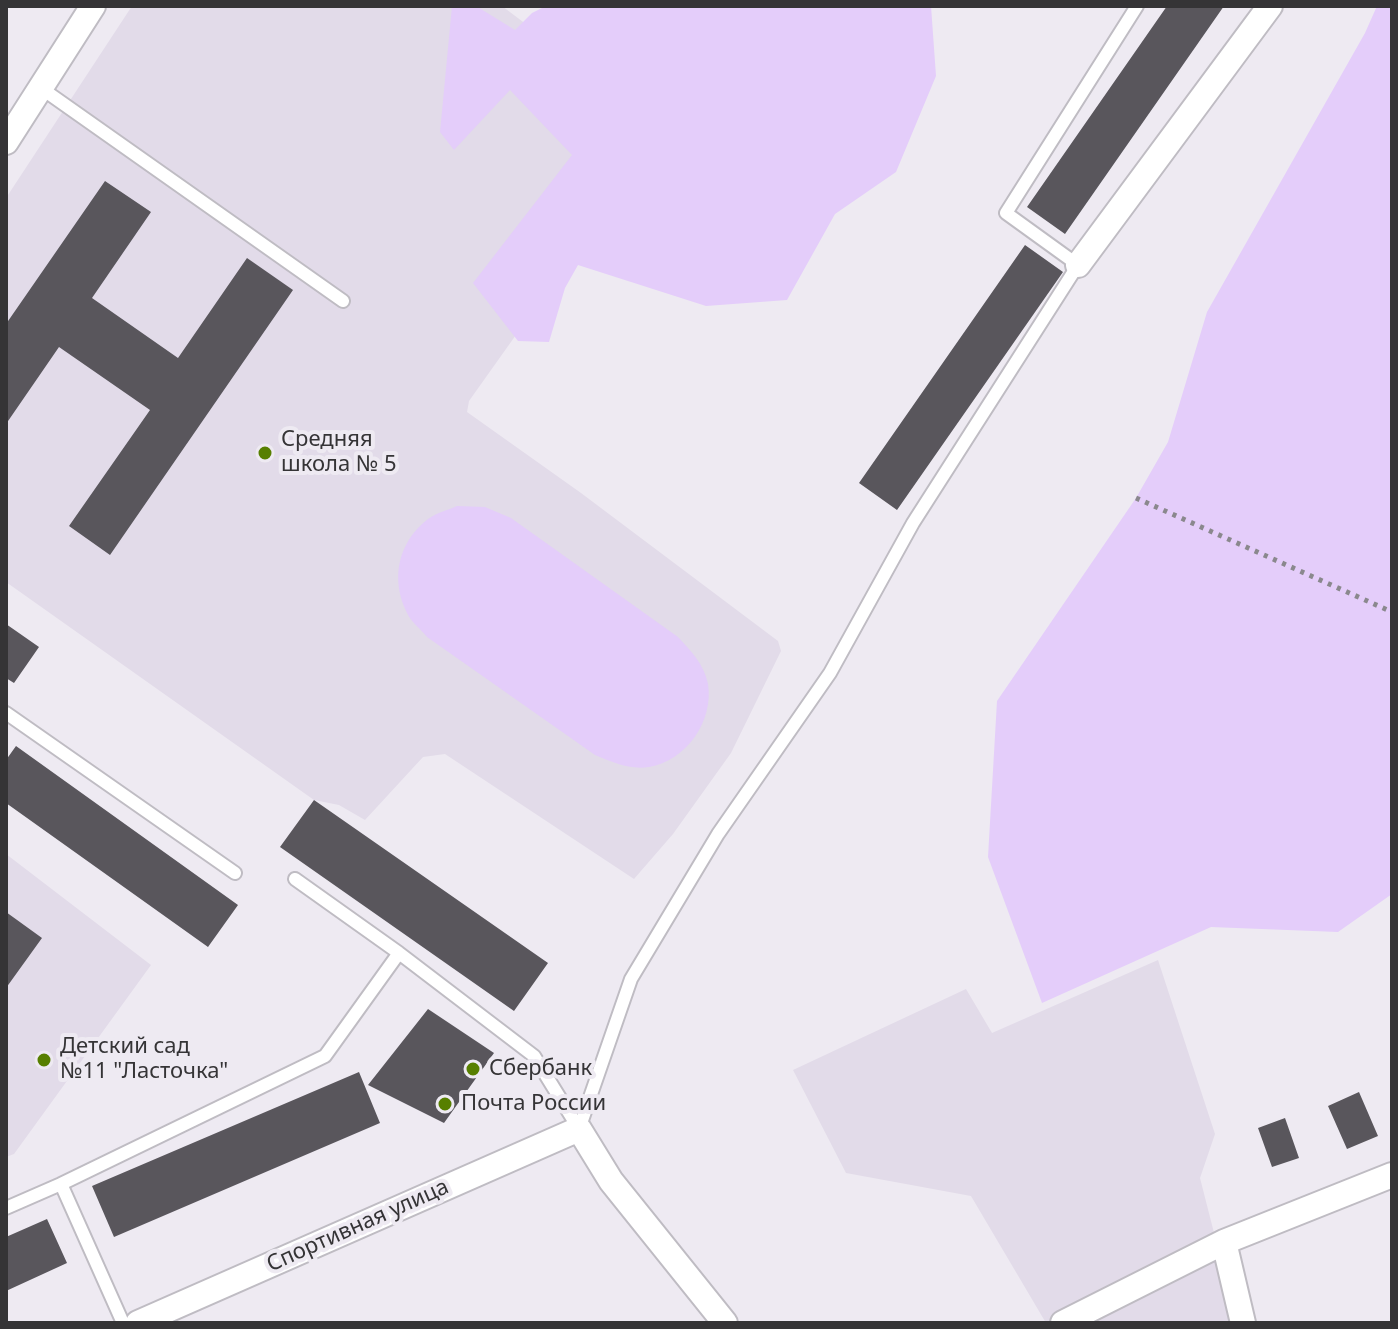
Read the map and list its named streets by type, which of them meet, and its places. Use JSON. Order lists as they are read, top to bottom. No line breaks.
{"streets":{"street":["Спортивная улица"]},"places":["Средняя школа № 5","Детский сад №11 \"Ласточка\"","Сбербанк","Почта России"]}
